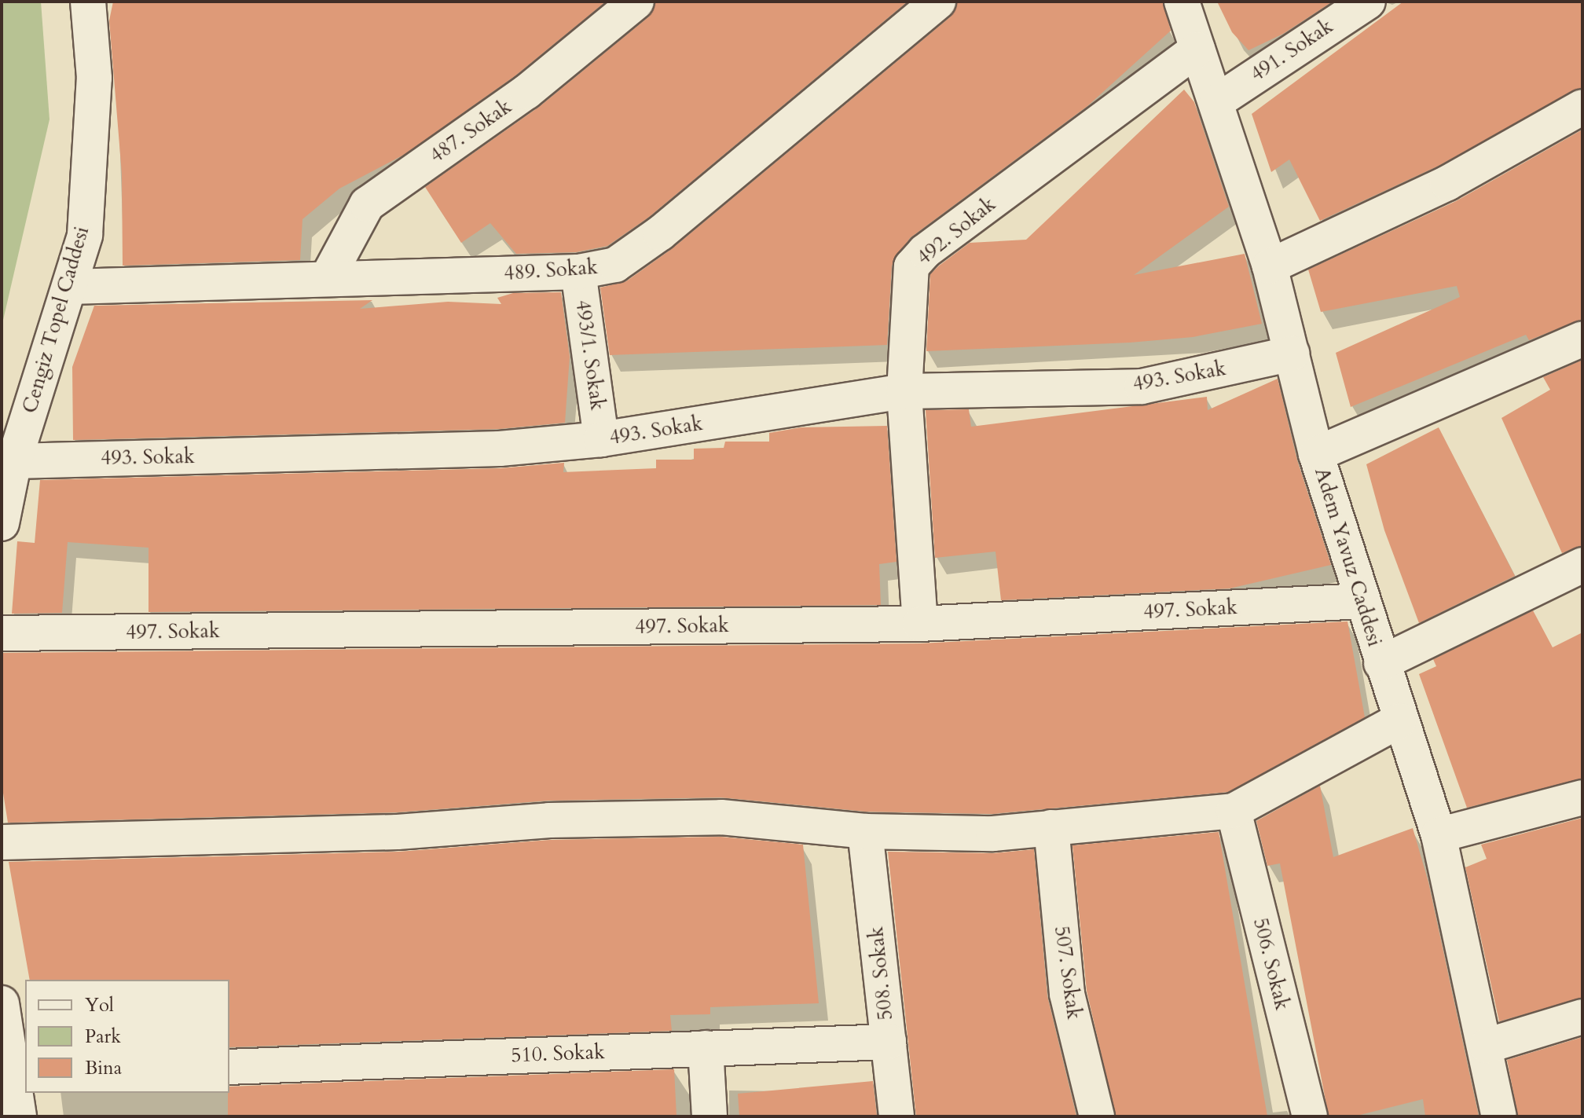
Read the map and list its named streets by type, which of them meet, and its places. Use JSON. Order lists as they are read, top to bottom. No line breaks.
{"streets":{"street":["491. Sokak","487. Sokak","492. Sokak","489. Sokak","Cengiz Topel Caddesi","493/1. Sokak","493. Sokak","Adem Yavuz Caddesi","497. Sokak","506. Sokak","507. Sokak","508. Sokak","510. Sokak"]},"crossings":[["491. Sokak","Adem Yavuz Caddesi"],["487. Sokak","489. Sokak"],["492. Sokak","493. Sokak"],["492. Sokak","Adem Yavuz Caddesi"],["492. Sokak","497. Sokak"],["489. Sokak","Cengiz Topel Caddesi"],["489. Sokak","493/1. Sokak"],["Cengiz Topel Caddesi","493. Sokak"],["493/1. Sokak","493. Sokak"],["493. Sokak","Adem Yavuz Caddesi"],["Adem Yavuz Caddesi","497. Sokak"],["508. Sokak","510. Sokak"]],"legend":["Yol","Park","Bina"]}
